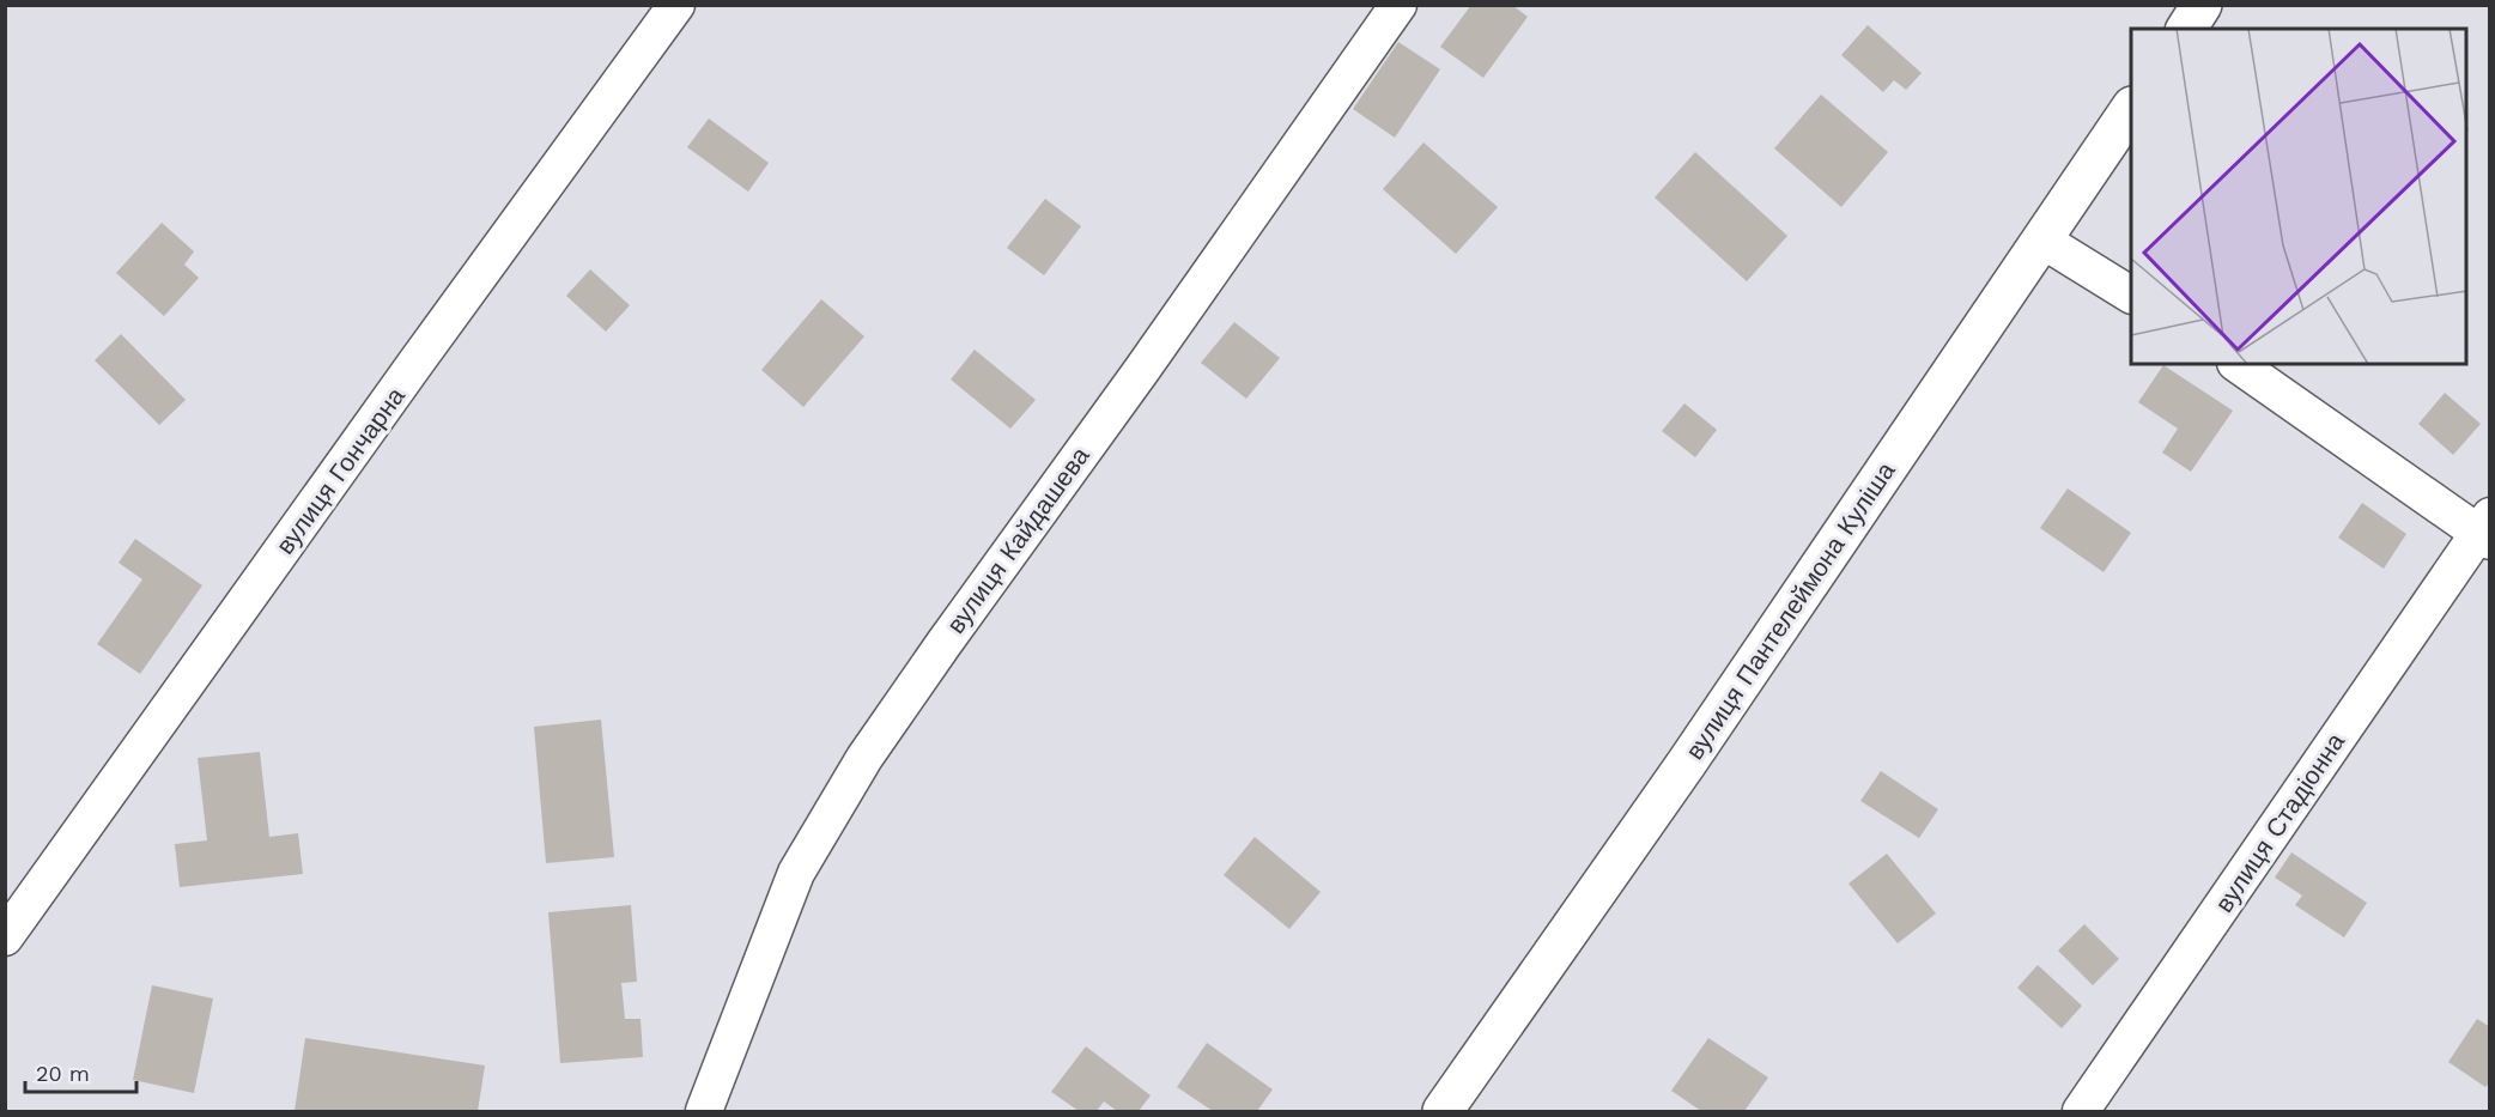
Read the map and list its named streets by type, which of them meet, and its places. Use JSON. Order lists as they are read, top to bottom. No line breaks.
{"streets":{"street":["вулиця Гончарна","вулиця Кайдашева","вулиця Пантелеймона Куліша","вулиця Стадіонна"]},"scale_bar":"20 m"}
